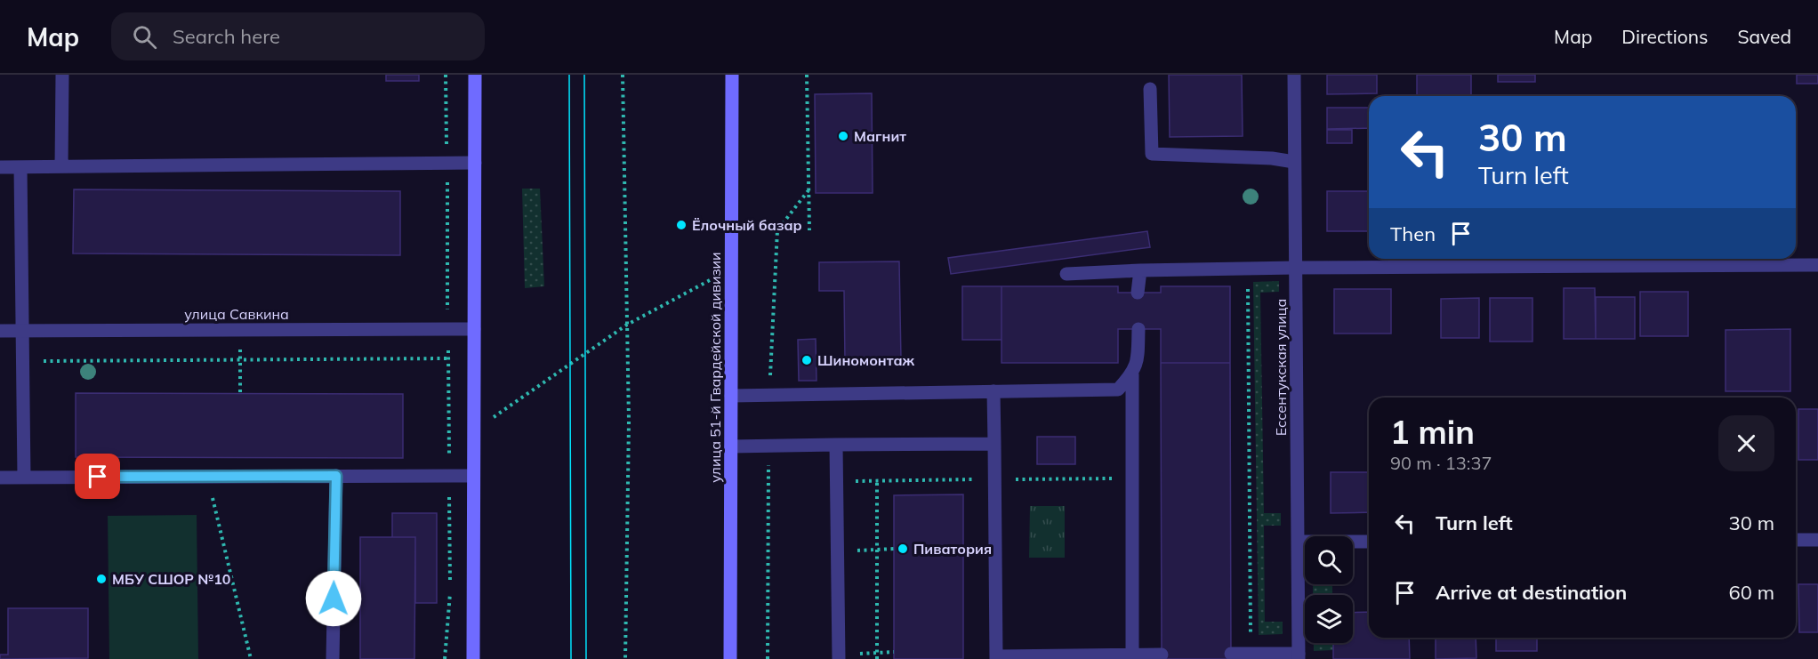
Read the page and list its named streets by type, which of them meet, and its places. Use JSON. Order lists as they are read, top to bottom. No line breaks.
{"streets":{"main road":["улица 51-й Гвардейской дивизии"],"street":["улица Савкина","Ессентукская улица"]},"places":["Магнит","Ёлочный базар","Шиномонтаж","Пиватория","МБУ СШОР №10"],"page":{"header":"Map","search":"Search here","nav":["Map","Directions","Saved"],"turn":["30 m","Turn left"],"then":"Then","heading":["1 min","90 m · 13:37"],"list":[{"name":"Turn left","value":"30 m"},{"name":"Arrive at destination","value":"60 m"}]}}
